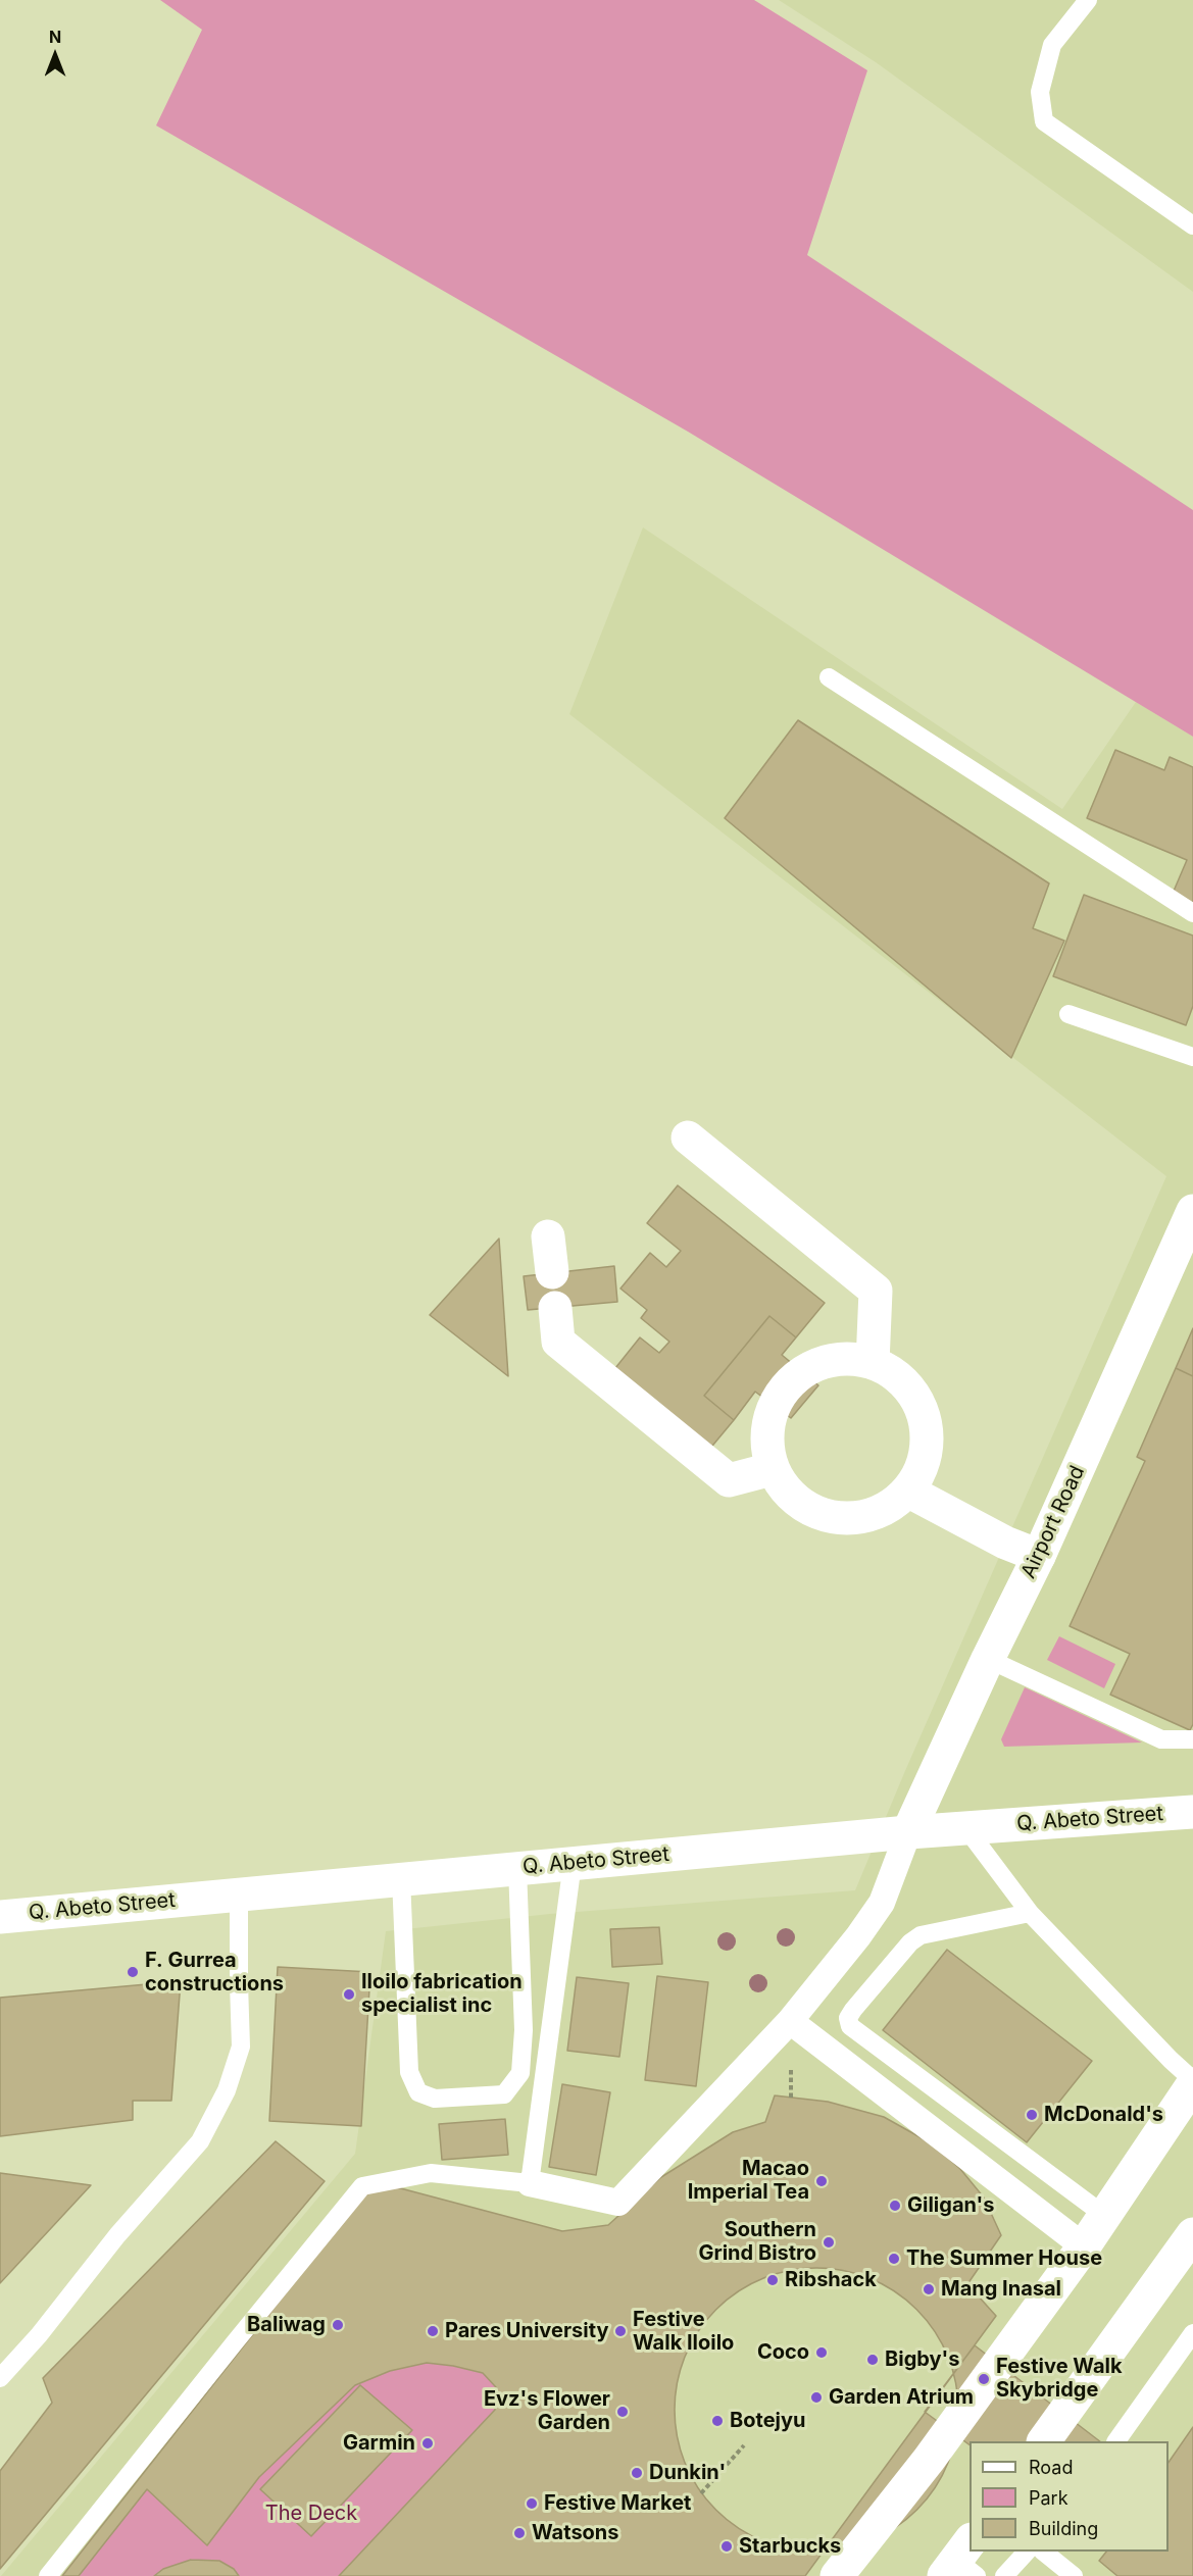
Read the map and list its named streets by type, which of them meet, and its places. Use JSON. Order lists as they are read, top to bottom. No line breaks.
{"streets":{"main road":["Airport Road","Q. Abeto Street"]},"crossings":[["Airport Road","Q. Abeto Street"]],"parks":["The Deck"],"places":["F. Gurrea constructions","Iloilo fabrication specialist inc","McDonald's","Macao Imperial Tea","Giligan's","Southern Grind Bistro","The Summer House","Ribshack","Mang Inasal","Baliwag","Pares University","Festive Walk Iloilo","Coco","Bigby's","Festive Walk Skybridge","Garden Atrium","Evz's Flower Garden","Botejyu","Garmin","Dunkin'","Festive Market","Watsons","Starbucks"],"legend":["Road","Park","Building"],"north":"top"}
